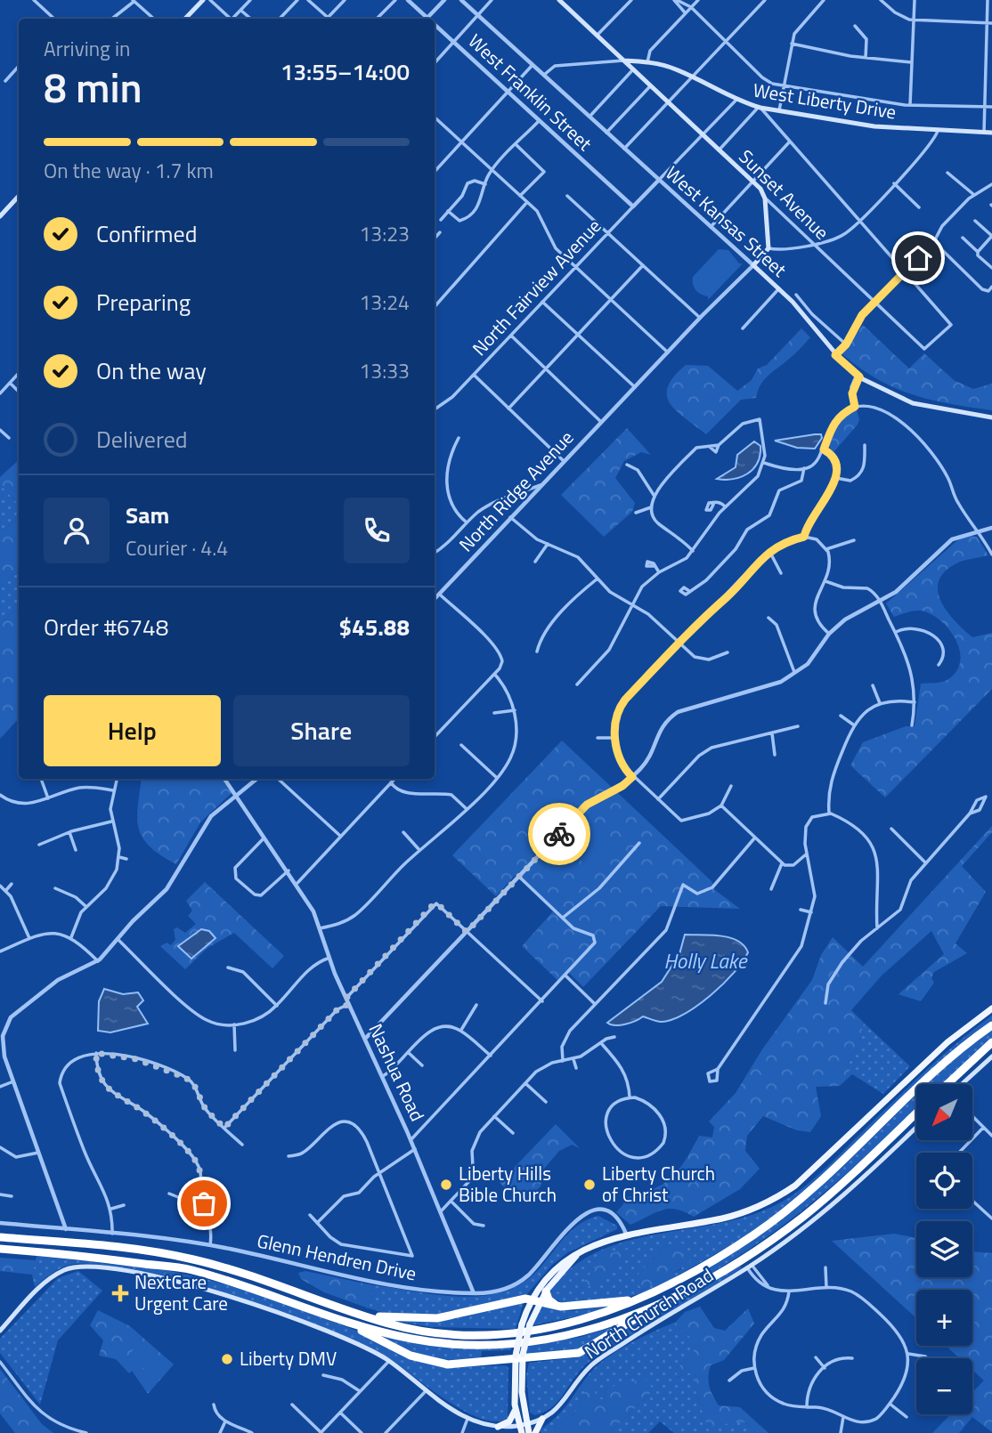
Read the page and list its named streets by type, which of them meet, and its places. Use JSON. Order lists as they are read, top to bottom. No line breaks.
{"streets":{"main road":["West Liberty Drive","Sunset Avenue","West Kansas Street","North Church Road"],"street":["West Franklin Street","North Fairview Avenue","North Ridge Avenue","Nashua Road","Glenn Hendren Drive"]},"crossings":[["West Franklin Street","North Fairview Avenue"],["West Liberty Drive","Sunset Avenue"],["West Kansas Street","North Fairview Avenue"],["West Kansas Street","North Ridge Avenue"],["Nashua Road","Glenn Hendren Drive"]],"water":["Holly Lake"],"places":{"other":["Liberty Hills Bible Church","Liberty Church of Christ","Liberty DMV"],"health":["NextCare Urgent Care"]},"north":"bottom left","page":{"heading":["8 min","Arriving in","13:55–14:00"],"panel":["Sam","Courier · 4.4","Order #6748","$45.88"],"bar":"On the way · 1.7 km","list":[["Confirmed","13:23"],["Preparing","13:24"],["On the way","13:33"],"Delivered"],"buttons":["Help","Share"],"map_buttons":["+","−"]}}
